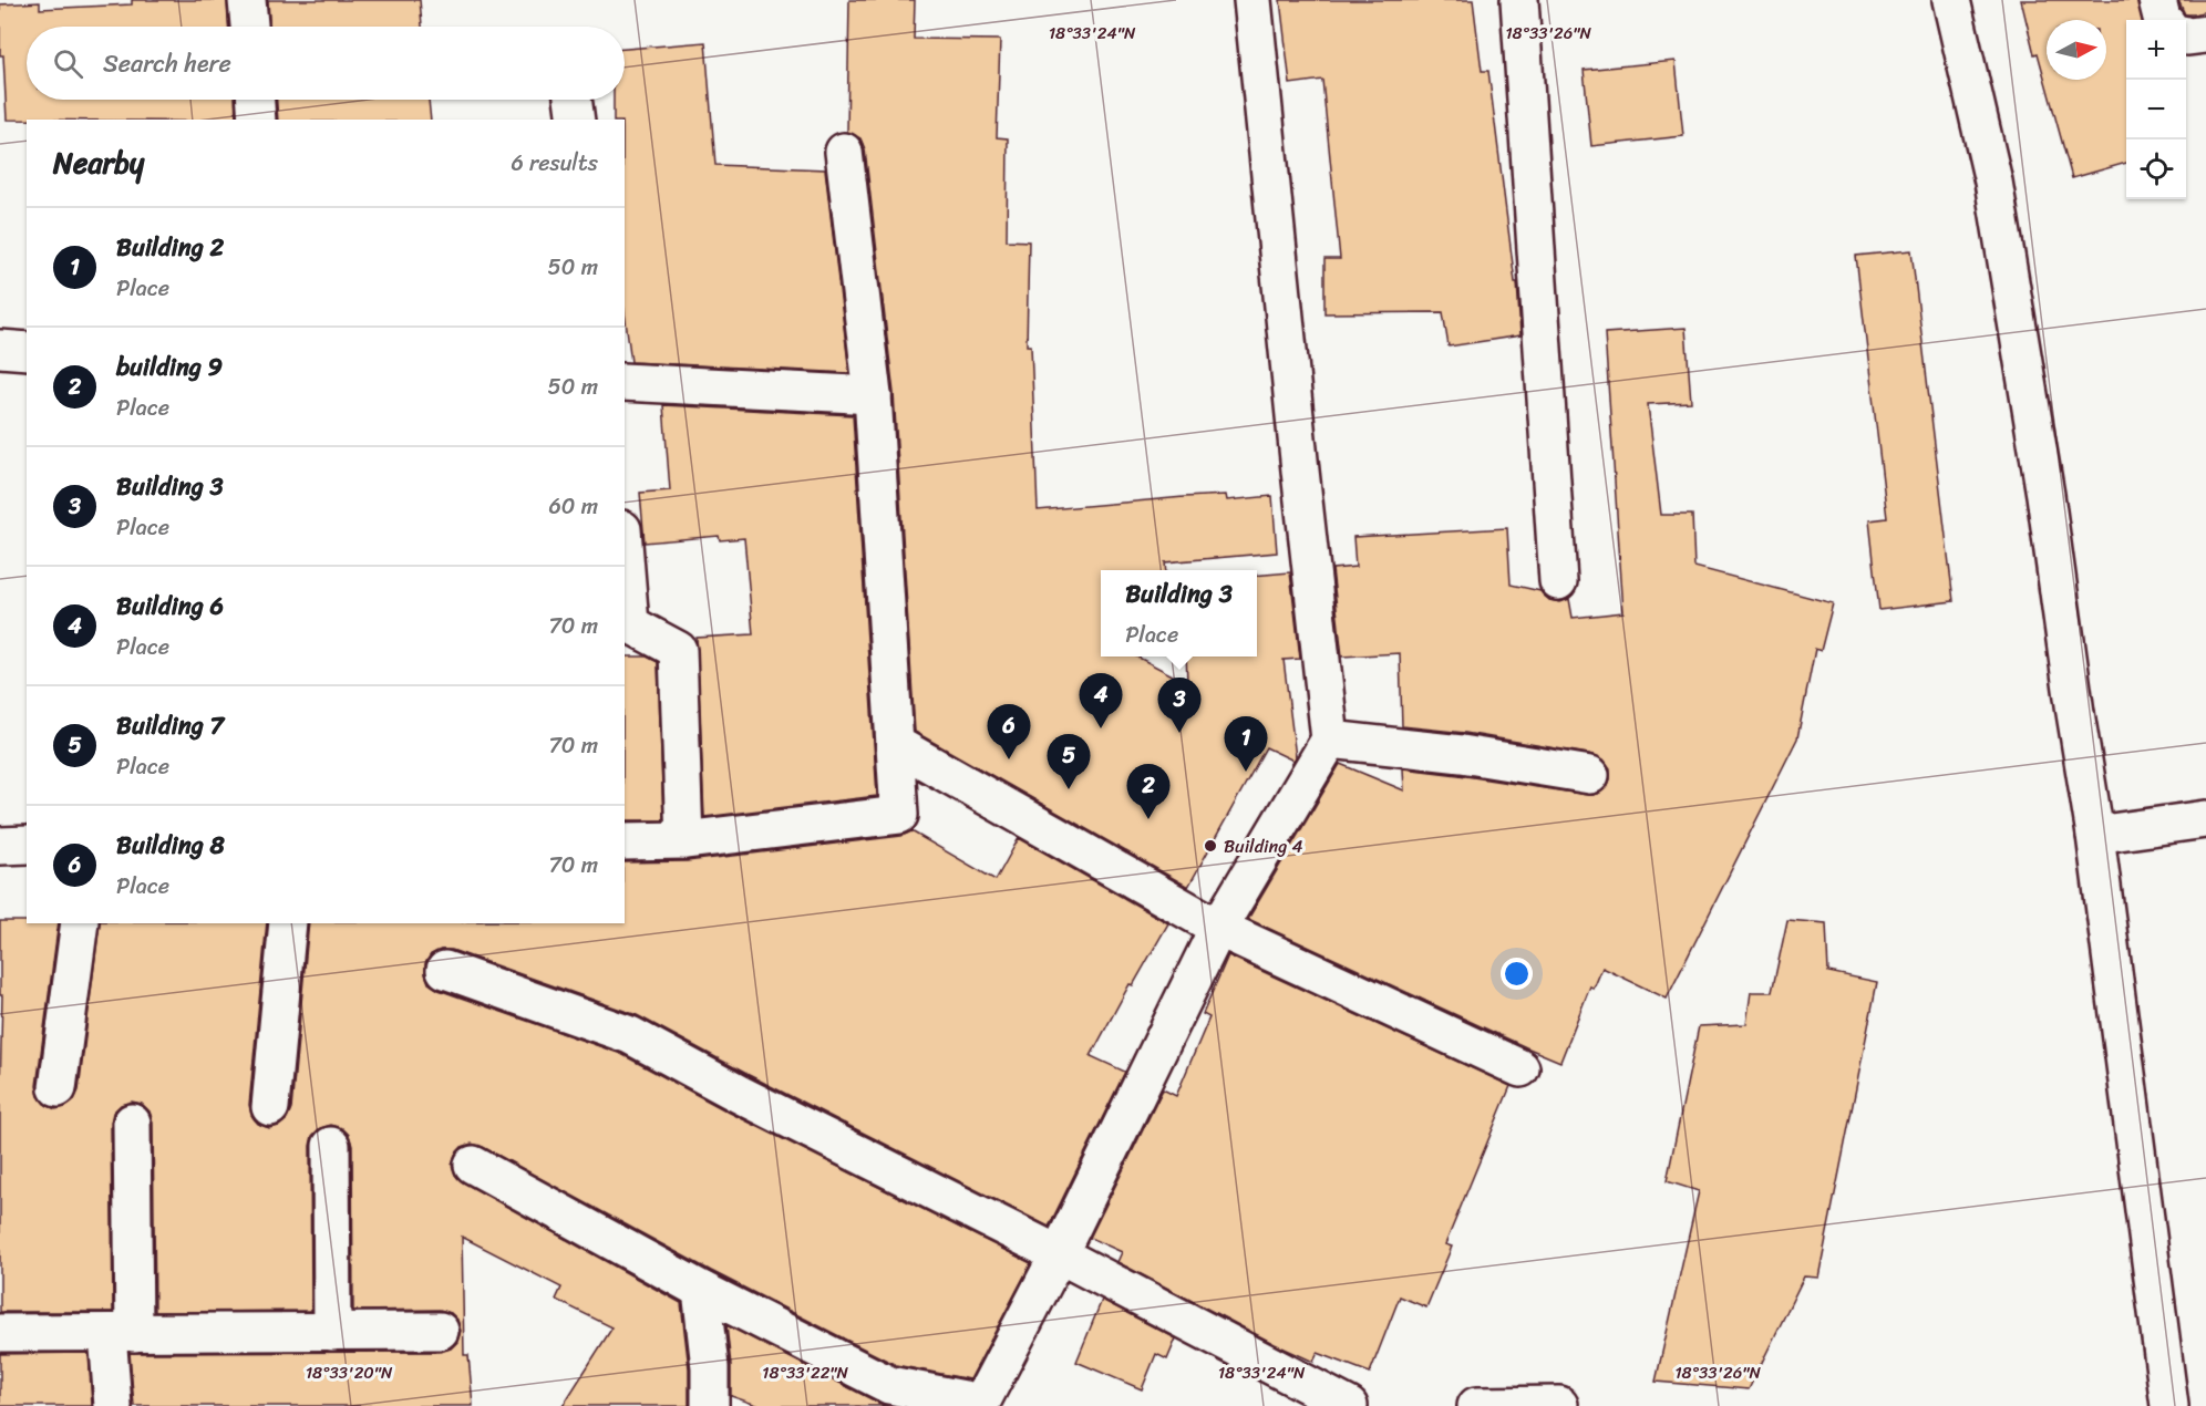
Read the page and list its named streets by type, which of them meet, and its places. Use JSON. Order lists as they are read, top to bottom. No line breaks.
{"places":["Building 4"],"north":"right","page":{"map_buttons":["+","−"],"search":"Search here","heading":["Nearby","6 results"],"list":[{"mark":"1","name":"Building 2","note":"Place","value":"50 m"},{"mark":"2","name":"building 9","note":"Place","value":"50 m"},{"mark":"3","name":"Building 3","note":"Place","value":"60 m"},{"mark":"4","name":"Building 6","note":"Place","value":"70 m"},{"mark":"5","name":"Building 7","note":"Place","value":"70 m"},{"mark":"6","name":"Building 8","note":"Place","value":"70 m"}],"popup":["Building 3","Place"],"pins":["4","3","6","1","5","2"]},"coordinates":["18°33'24\"N","18°33'26\"N","18°33'20\"N","18°33'22\"N"]}
